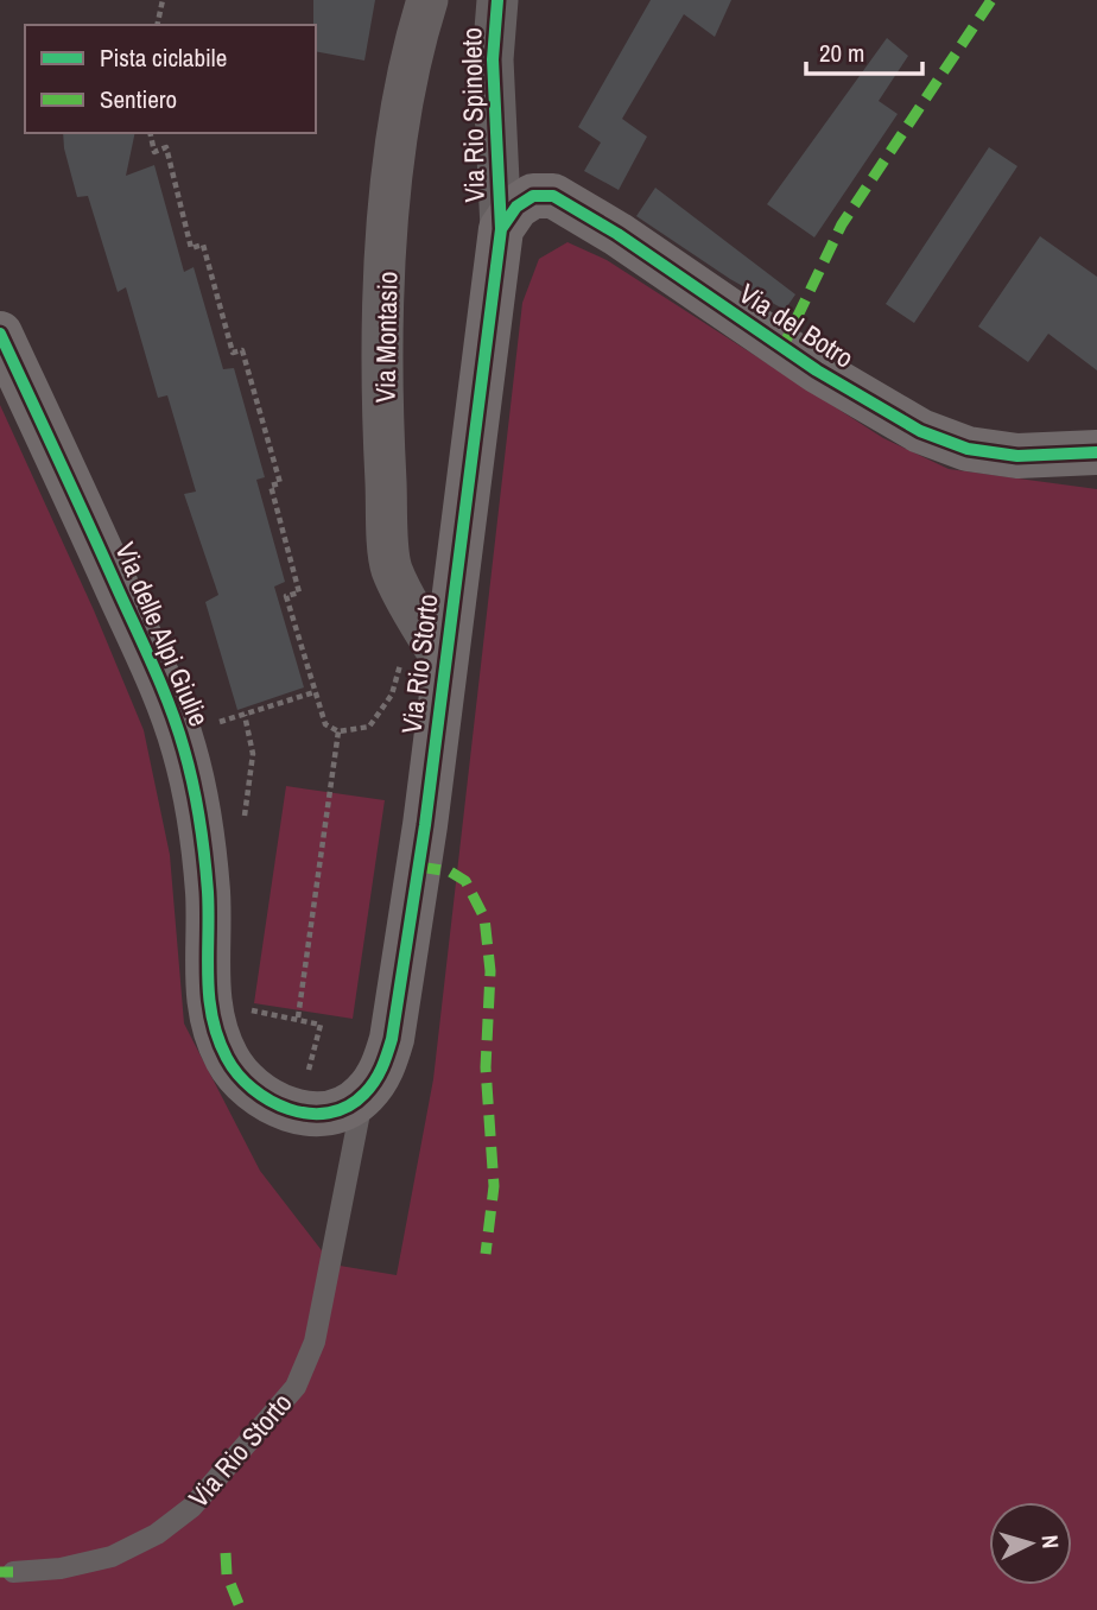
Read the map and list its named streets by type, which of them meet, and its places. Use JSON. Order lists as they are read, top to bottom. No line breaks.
{"streets":{"street":["Via Rio Spinoleto","Via del Botro","Via Montasio","Via delle Alpi Giulie","Via Rio Storto"]},"crossings":[["Via Rio Spinoleto","Via del Botro"],["Via Rio Spinoleto","Via Rio Storto"],["Via del Botro","Via Rio Storto"],["Via Montasio","Via Rio Storto"],["Via delle Alpi Giulie","Via Rio Storto"]],"legend":["Pista ciclabile","Sentiero"],"scale_bar":"20 m","north":"right"}
